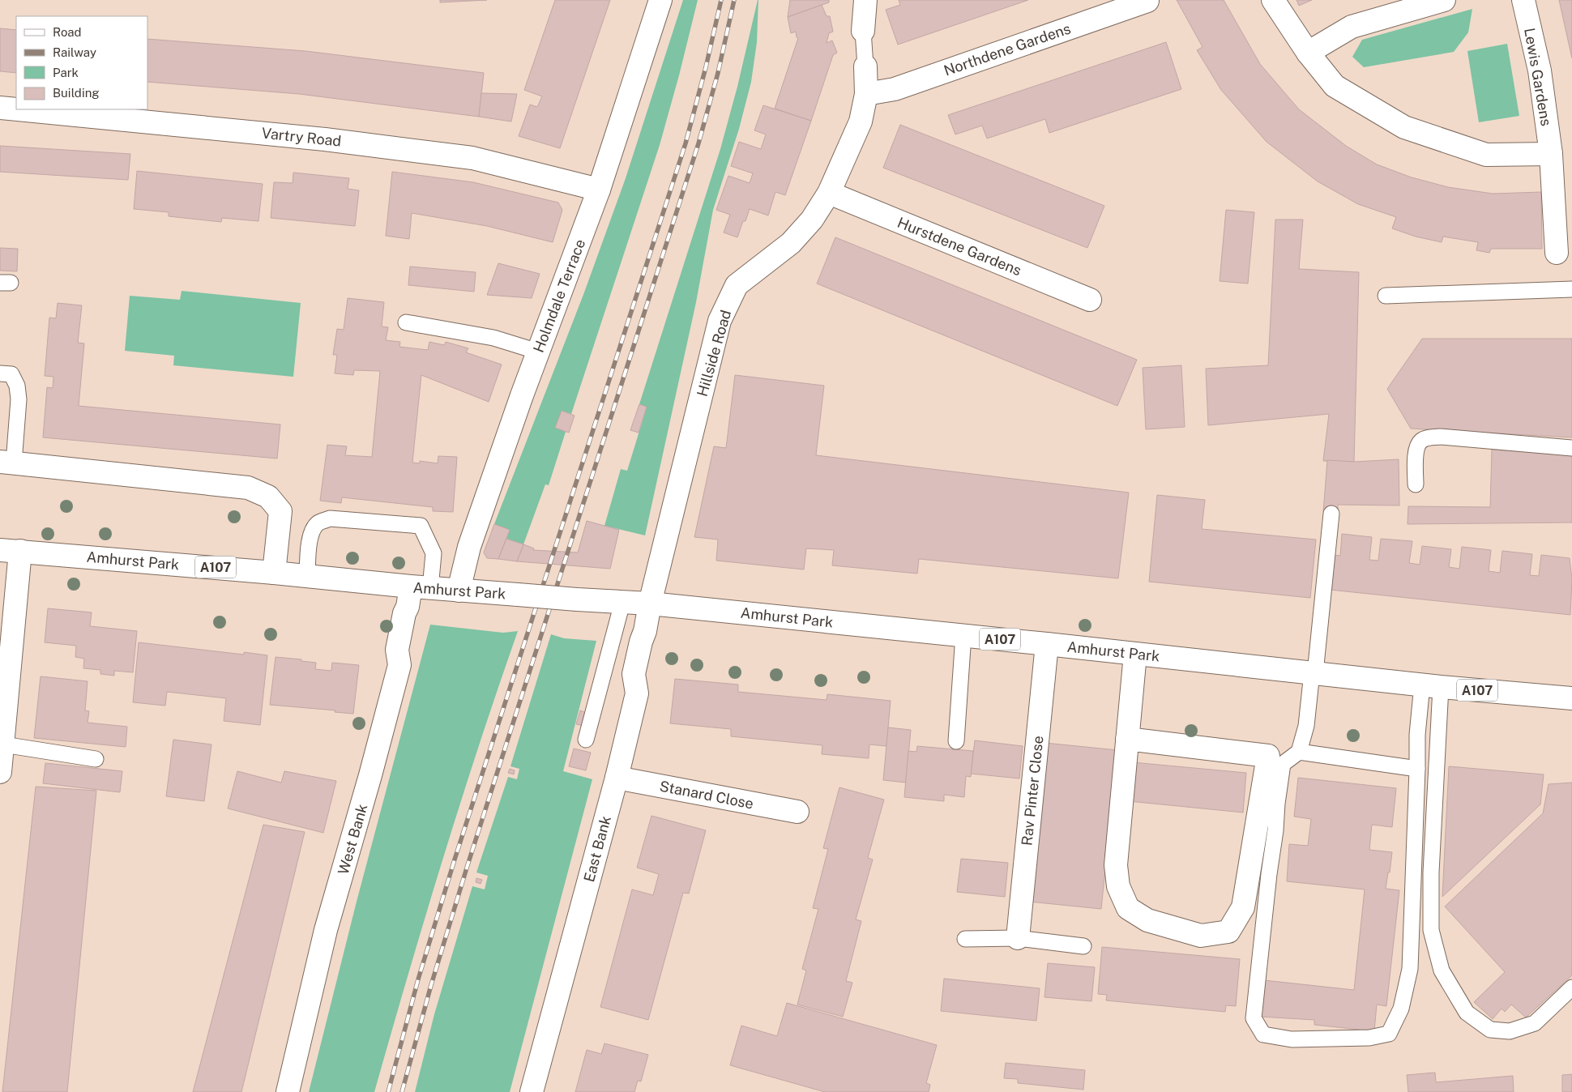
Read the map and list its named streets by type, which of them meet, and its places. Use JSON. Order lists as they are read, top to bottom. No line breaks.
{"streets":{"street":["Northdene Gardens","Lewis Gardens","Vartry Road","Hurstdene Gardens","Holmdale Terrace","Hillside Road","Amhurst Park","A107","Rav Pinter Close","Stanard Close","West Bank","East Bank"]},"crossings":[["Northdene Gardens","Hillside Road"],["Vartry Road","Holmdale Terrace"],["Hurstdene Gardens","Hillside Road"],["Holmdale Terrace","Amhurst Park"],["Hillside Road","Amhurst Park"],["Hillside Road","East Bank"],["Amhurst Park","Rav Pinter Close"],["Amhurst Park","West Bank"],["Amhurst Park","East Bank"],["Stanard Close","East Bank"]],"legend":["Road","Railway","Park","Building"]}
